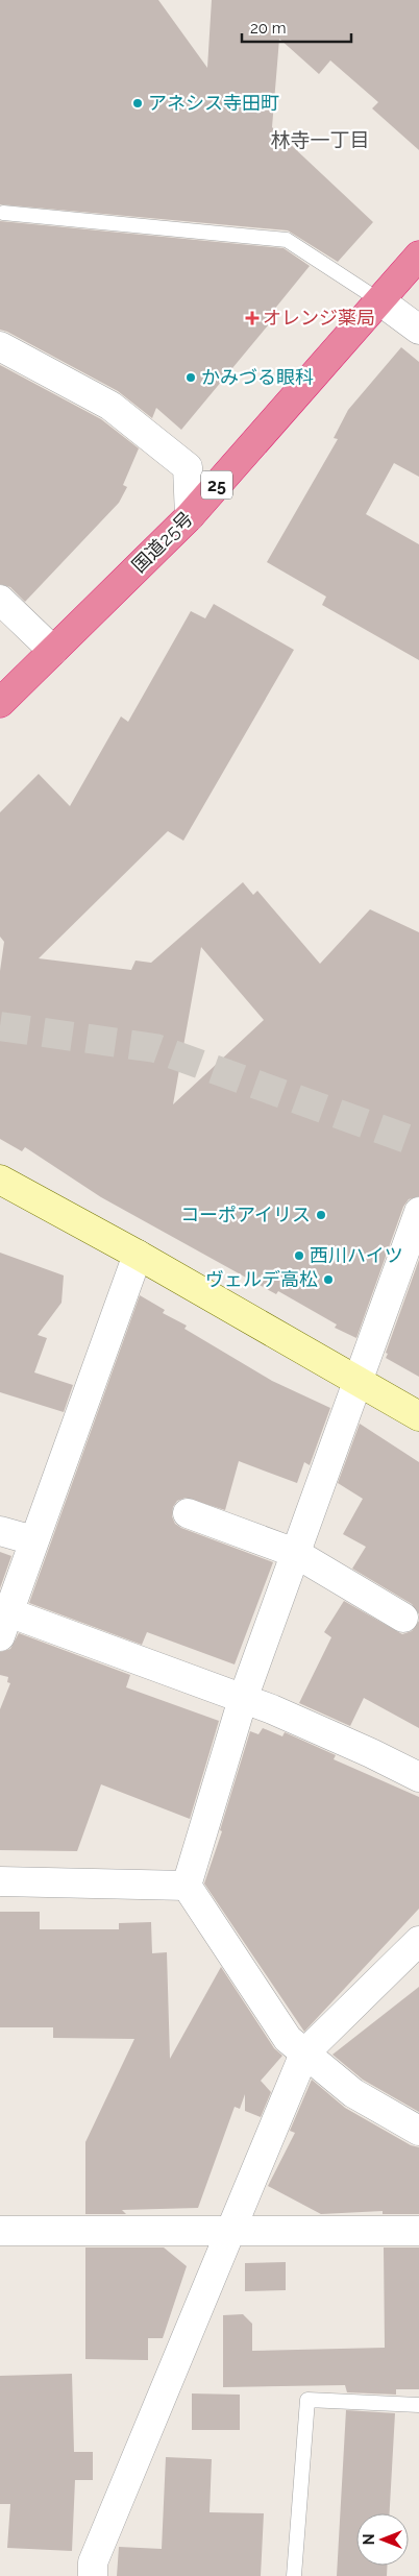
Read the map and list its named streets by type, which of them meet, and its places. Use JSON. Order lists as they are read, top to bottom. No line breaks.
{"streets":{"highway":["25","国道25号"]},"districts":["林寺一丁目"],"places":{"other":["アネシス寺田町","かみづる眼科","コーポアイリス","西川ハイツ","ヴェルデ高松"],"health":["オレンジ薬局"]},"scale_bar":"20 m","north":"left"}
